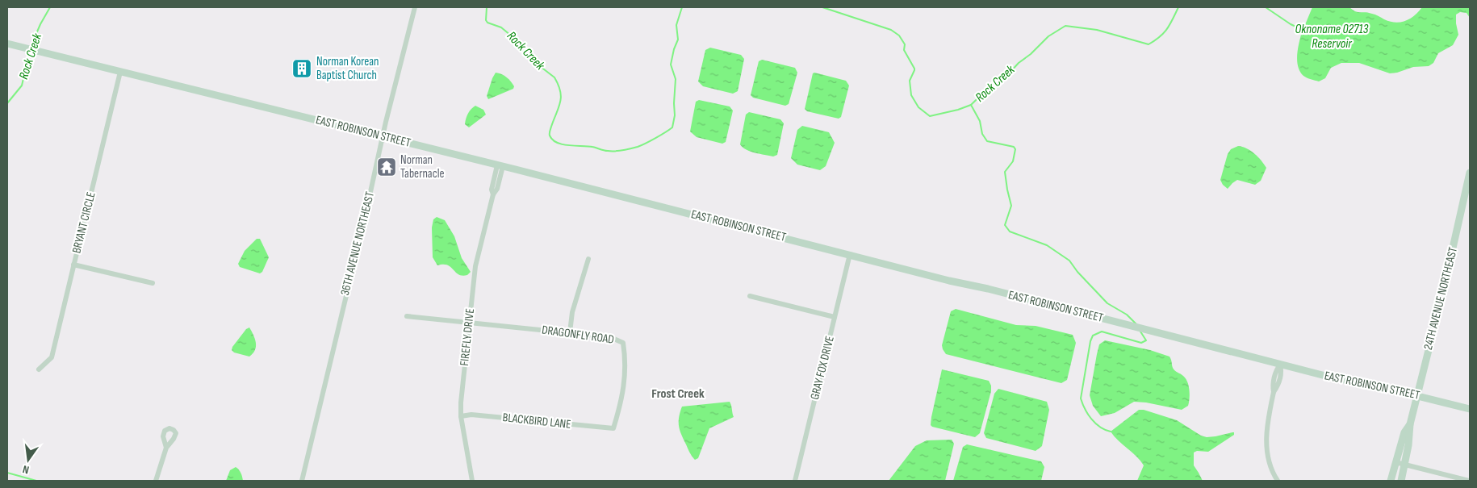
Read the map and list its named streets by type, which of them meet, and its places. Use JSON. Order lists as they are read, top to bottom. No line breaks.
{"streets":{"street":["EAST ROBINSON STREET","BRYANT CIRCLE","36TH AVENUE NORTHEAST","24TH AVENUE NORTHEAST","DRAGONFLY ROAD","FIREFLY DRIVE","GRAY FOX DRIVE","BLACKBIRD LANE"]},"crossings":[["EAST ROBINSON STREET","BRYANT CIRCLE"],["EAST ROBINSON STREET","36TH AVENUE NORTHEAST"],["EAST ROBINSON STREET","24TH AVENUE NORTHEAST"],["EAST ROBINSON STREET","FIREFLY DRIVE"],["EAST ROBINSON STREET","GRAY FOX DRIVE"],["DRAGONFLY ROAD","FIREFLY DRIVE"],["DRAGONFLY ROAD","BLACKBIRD LANE"],["FIREFLY DRIVE","BLACKBIRD LANE"]],"districts":["Frost Creek"],"water":["Oknoname 02713 Reservoir","Rock Creek"],"places":{"building":["Norman Korean Baptist Church"],"temple":["Norman Tabernacle"]},"north":"bottom"}
